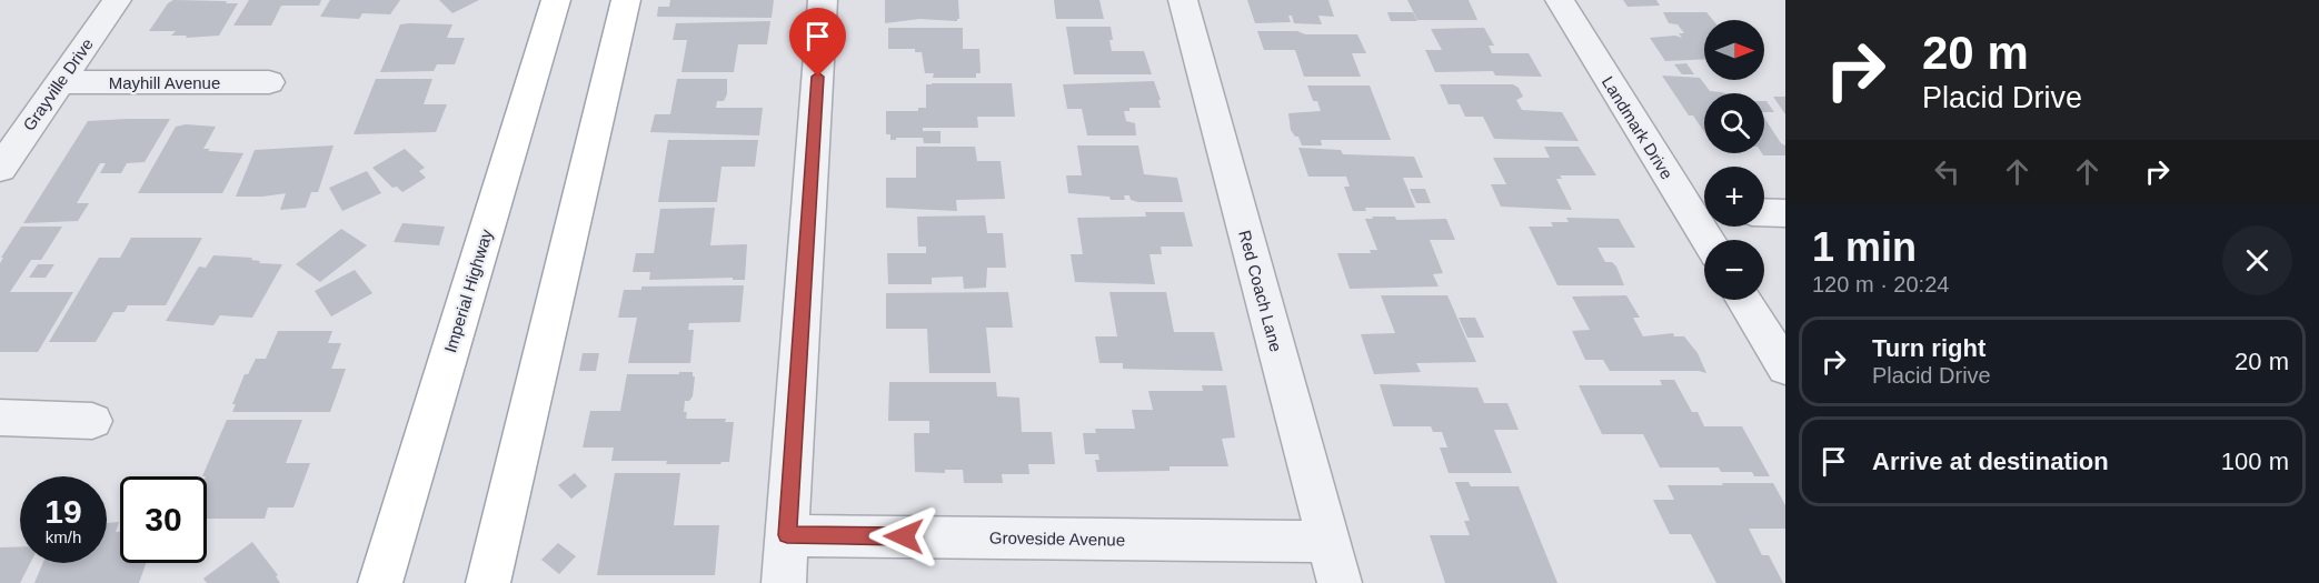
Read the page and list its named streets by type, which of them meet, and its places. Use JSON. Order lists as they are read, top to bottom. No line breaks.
{"streets":{"main road":["Imperial Highway"],"street":["Mayhill Avenue","Grayville Drive","Landmark Drive","Red Coach Lane","Groveside Avenue"]},"crossings":[["Mayhill Avenue","Grayville Drive"],["Red Coach Lane","Groveside Avenue"]],"north":"right","page":{"turn":["20 m","Placid Drive"],"map_buttons":["+","−"],"heading":["1 min","120 m · 20:24"],"list":[{"name":"Turn right","note":"Placid Drive","value":"20 m"},{"name":"Arrive at destination","value":"100 m"}],"speed":"19 km/h","limit":"30"}}
